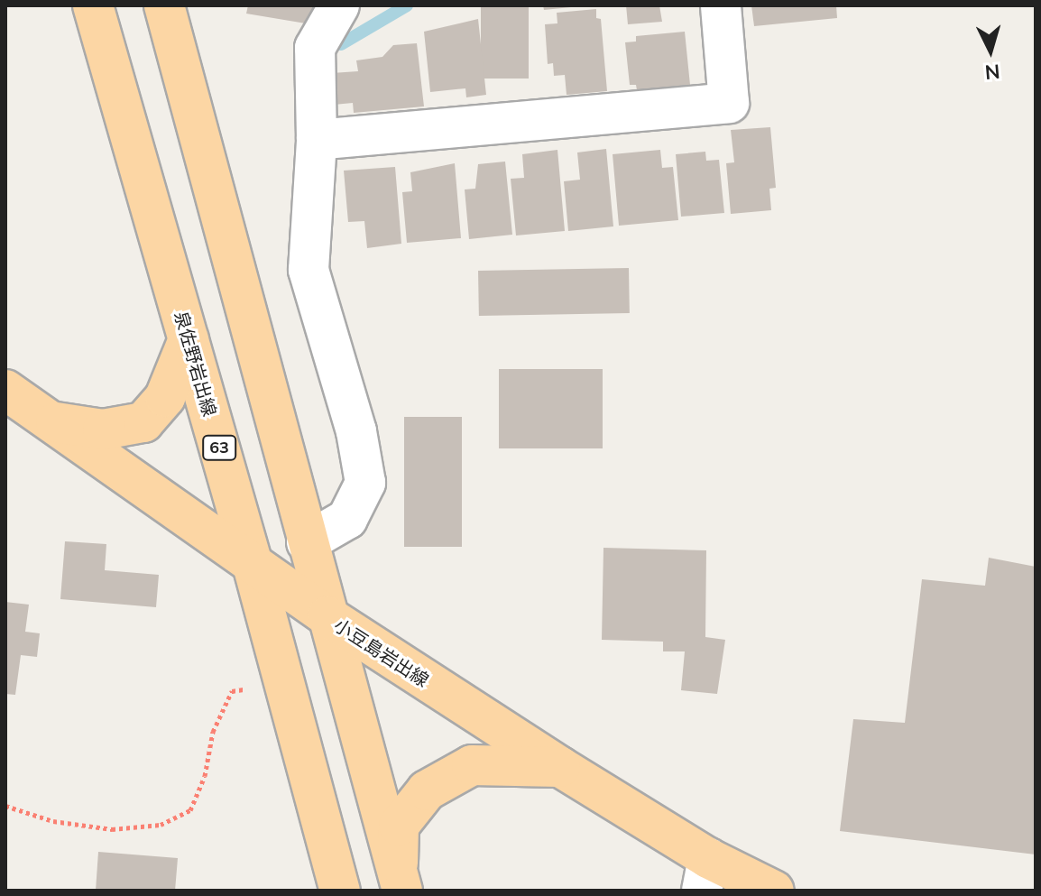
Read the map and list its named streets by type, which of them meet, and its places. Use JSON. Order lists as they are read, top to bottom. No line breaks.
{"streets":{"main road":["泉佐野岩出線","63","小豆島岩出線"]},"crossings":[["泉佐野岩出線","小豆島岩出線"]],"north":"bottom"}
